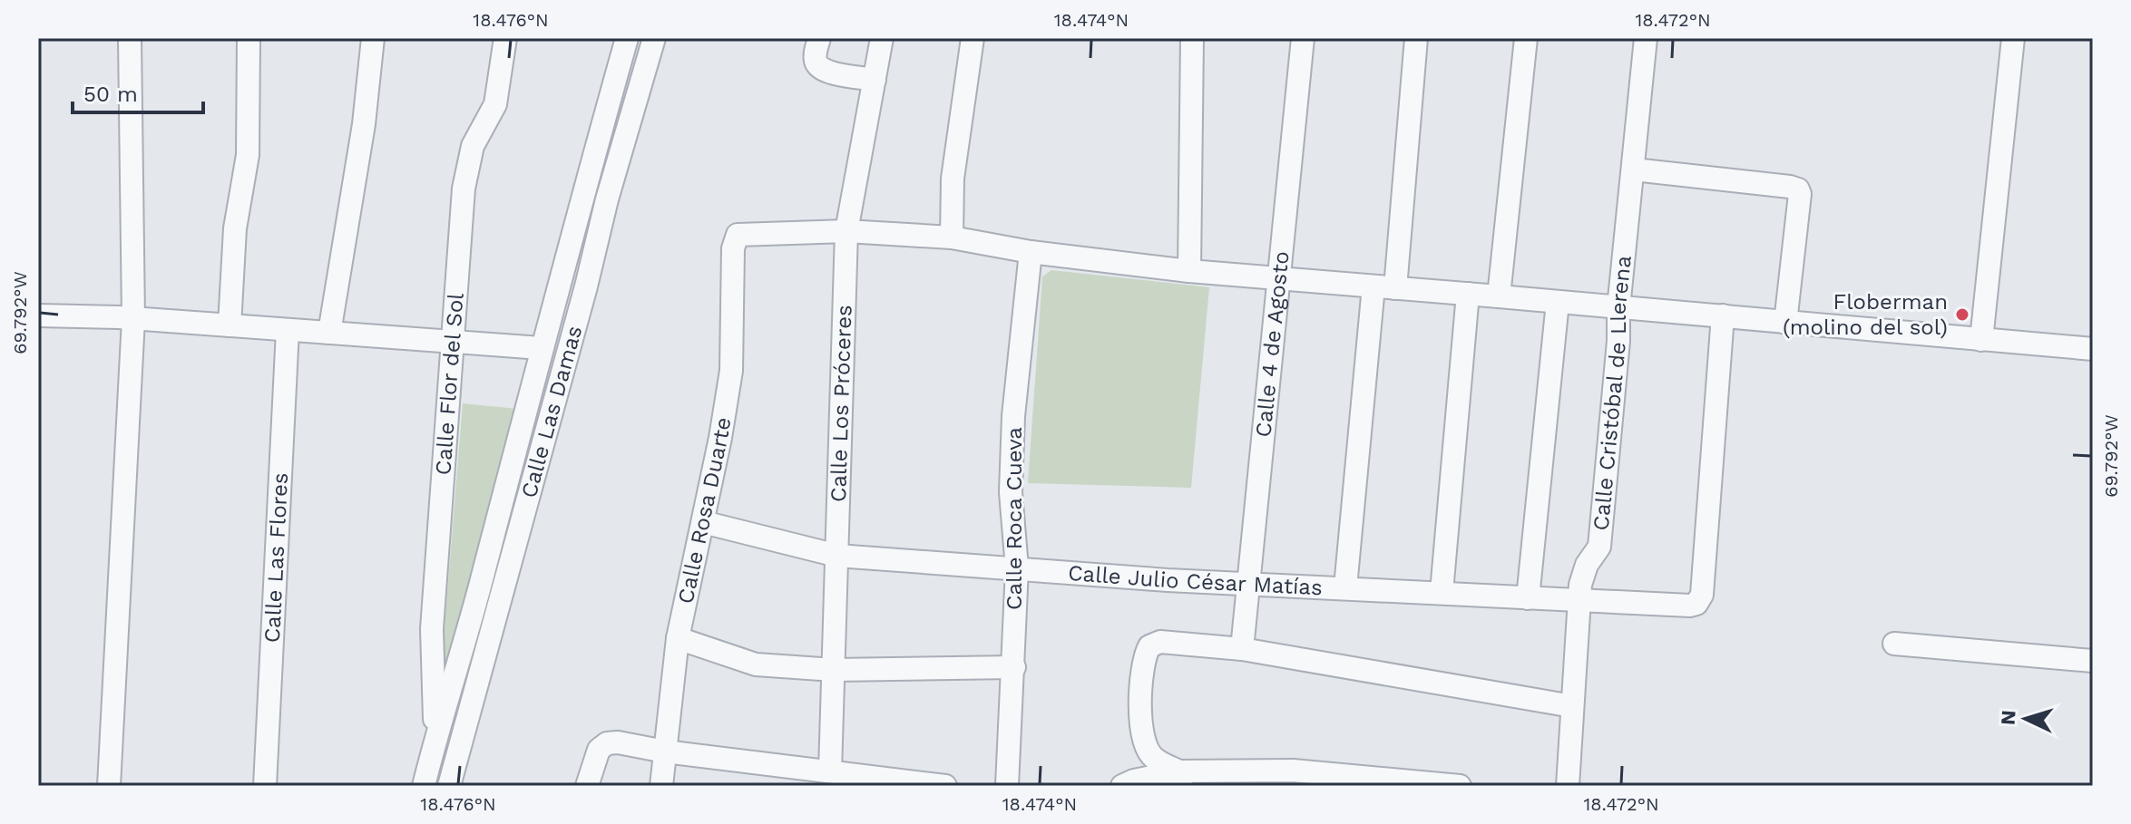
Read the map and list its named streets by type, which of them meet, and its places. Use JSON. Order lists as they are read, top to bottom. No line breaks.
{"streets":{"street":["Calle 4 de Agosto","Calle Flor del Sol","Calle Cristóbal de Llerena","Calle Los Próceres","Calle Las Damas","Calle Rosa Duarte","Calle Roca Cueva","Calle Las Flores","Calle Julio César Matías"]},"crossings":[["Calle 4 de Agosto","Calle Julio César Matías"],["Calle Flor del Sol","Calle Las Damas"],["Calle Cristóbal de Llerena","Calle Julio César Matías"],["Calle Los Próceres","Calle Rosa Duarte"],["Calle Los Próceres","Calle Julio César Matías"],["Calle Rosa Duarte","Calle Julio César Matías"],["Calle Roca Cueva","Calle Julio César Matías"]],"places":["Floberman (molino del sol)"],"scale_bar":"50 m","north":"left","coordinates":["18.476°N","18.474°N","18.472°N","69.792°W"]}
